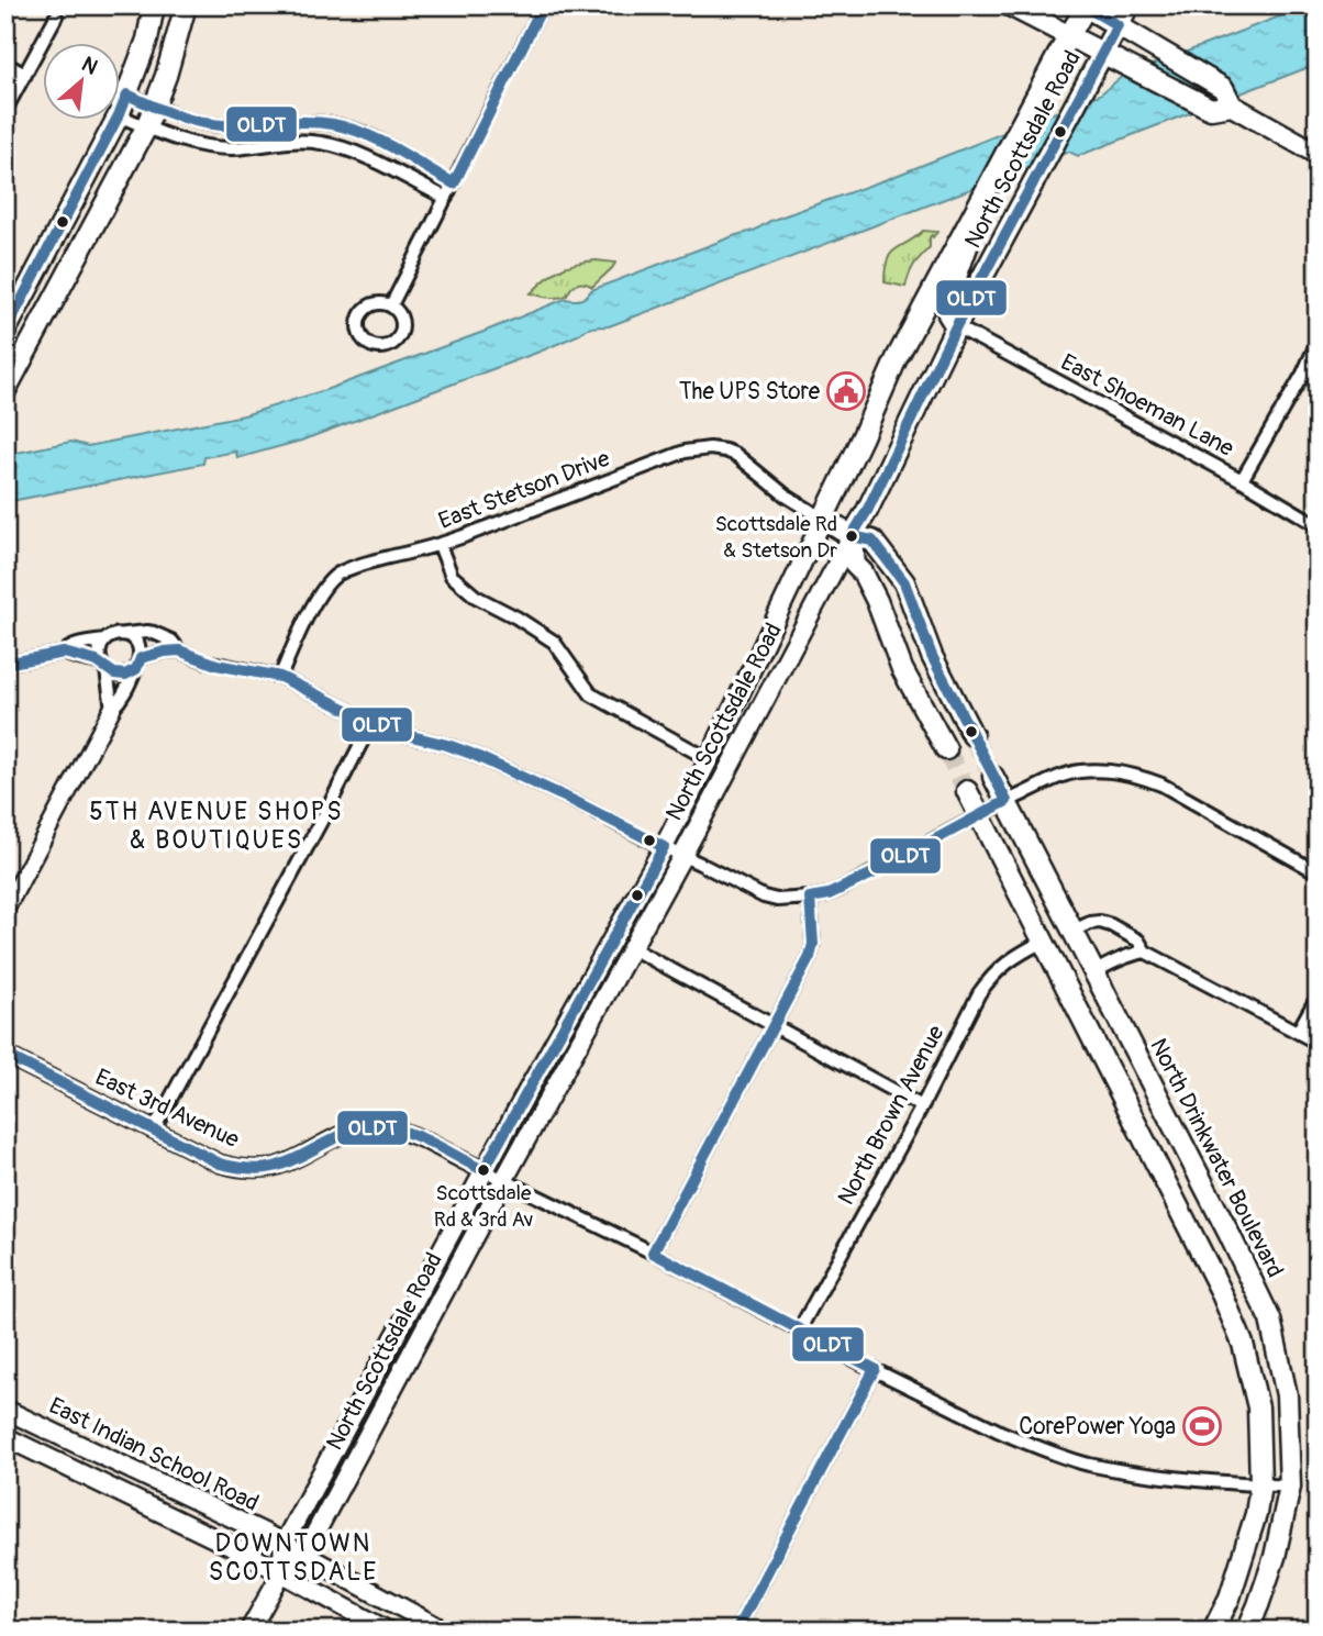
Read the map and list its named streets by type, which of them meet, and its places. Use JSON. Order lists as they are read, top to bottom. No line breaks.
{"streets":{"main road":["North Scottsdale Road","North Drinkwater Boulevard","East Indian School Road"],"street":["East Shoeman Lane","East Stetson Drive","East 3rd Avenue","North Brown Avenue"]},"crossings":[["North Scottsdale Road","East Shoeman Lane"],["North Scottsdale Road","East Stetson Drive"],["North Scottsdale Road","East 3rd Avenue"],["North Scottsdale Road","East Indian School Road"],["East 3rd Avenue","North Brown Avenue"],["East 3rd Avenue","North Drinkwater Boulevard"]],"districts":["5TH AVENUE SHOPS & BOUTIQUES","DOWNTOWN SCOTTSDALE"],"places":{"public building":["The UPS Store"],"other":["Scottsdale Rd & Stetson Dr","Scottsdale Rd & 3rd Av"],"sports":["CorePower Yoga"]},"lines":["transit line OLDT"],"north":"top right"}
